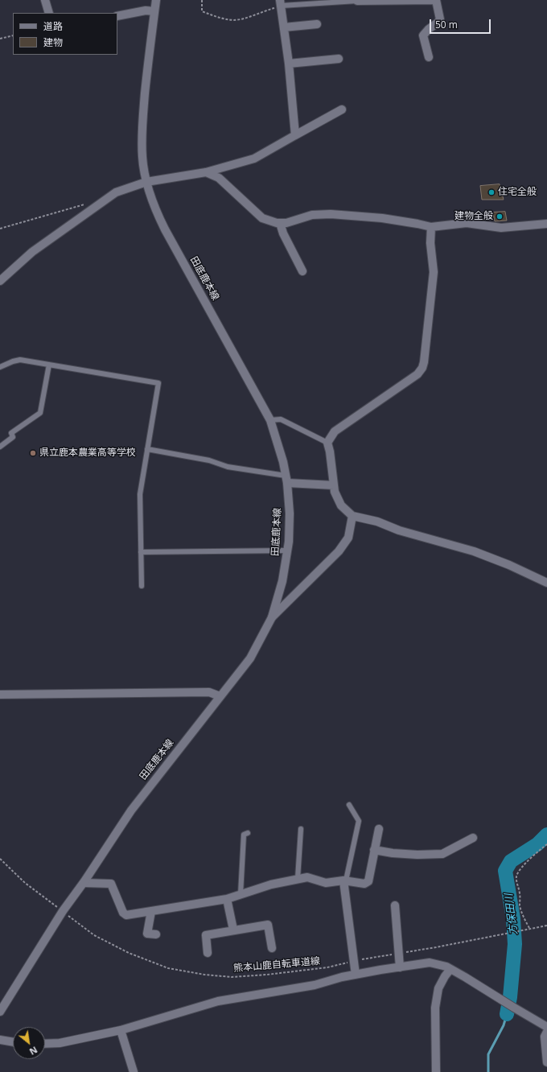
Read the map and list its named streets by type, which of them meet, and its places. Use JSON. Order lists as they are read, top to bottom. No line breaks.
{"streets":{"street":["田底鹿本線"],"path":["熊本山鹿自転車道線"]},"crossings":[["田底鹿本線","熊本山鹿自転車道線"]],"water":["方保田川"],"places":["住宅全般","建物全般","県立鹿本農業高等学校"],"legend":["道路","建物"],"scale_bar":"50 m","north":"bottom right"}
